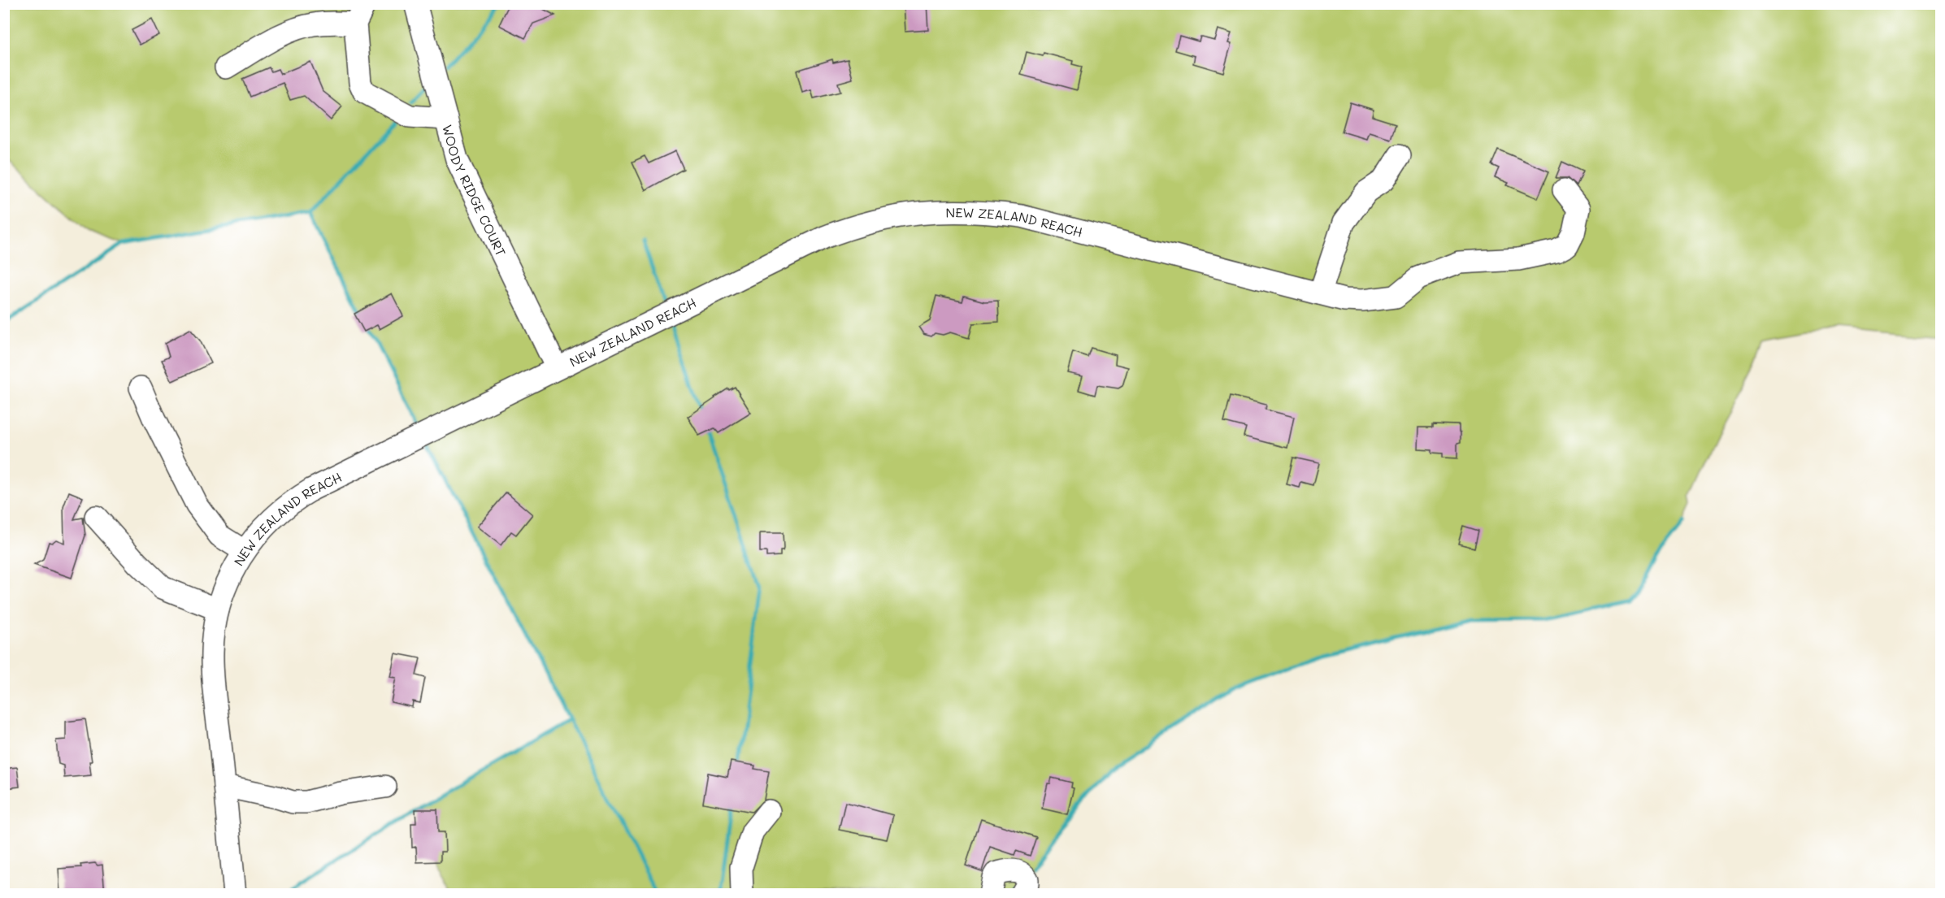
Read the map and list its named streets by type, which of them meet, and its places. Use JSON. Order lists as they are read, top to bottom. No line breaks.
{"streets":{"street":["WOODY RIDGE COURT","NEW ZEALAND REACH"]},"crossings":[["WOODY RIDGE COURT","NEW ZEALAND REACH"]]}
